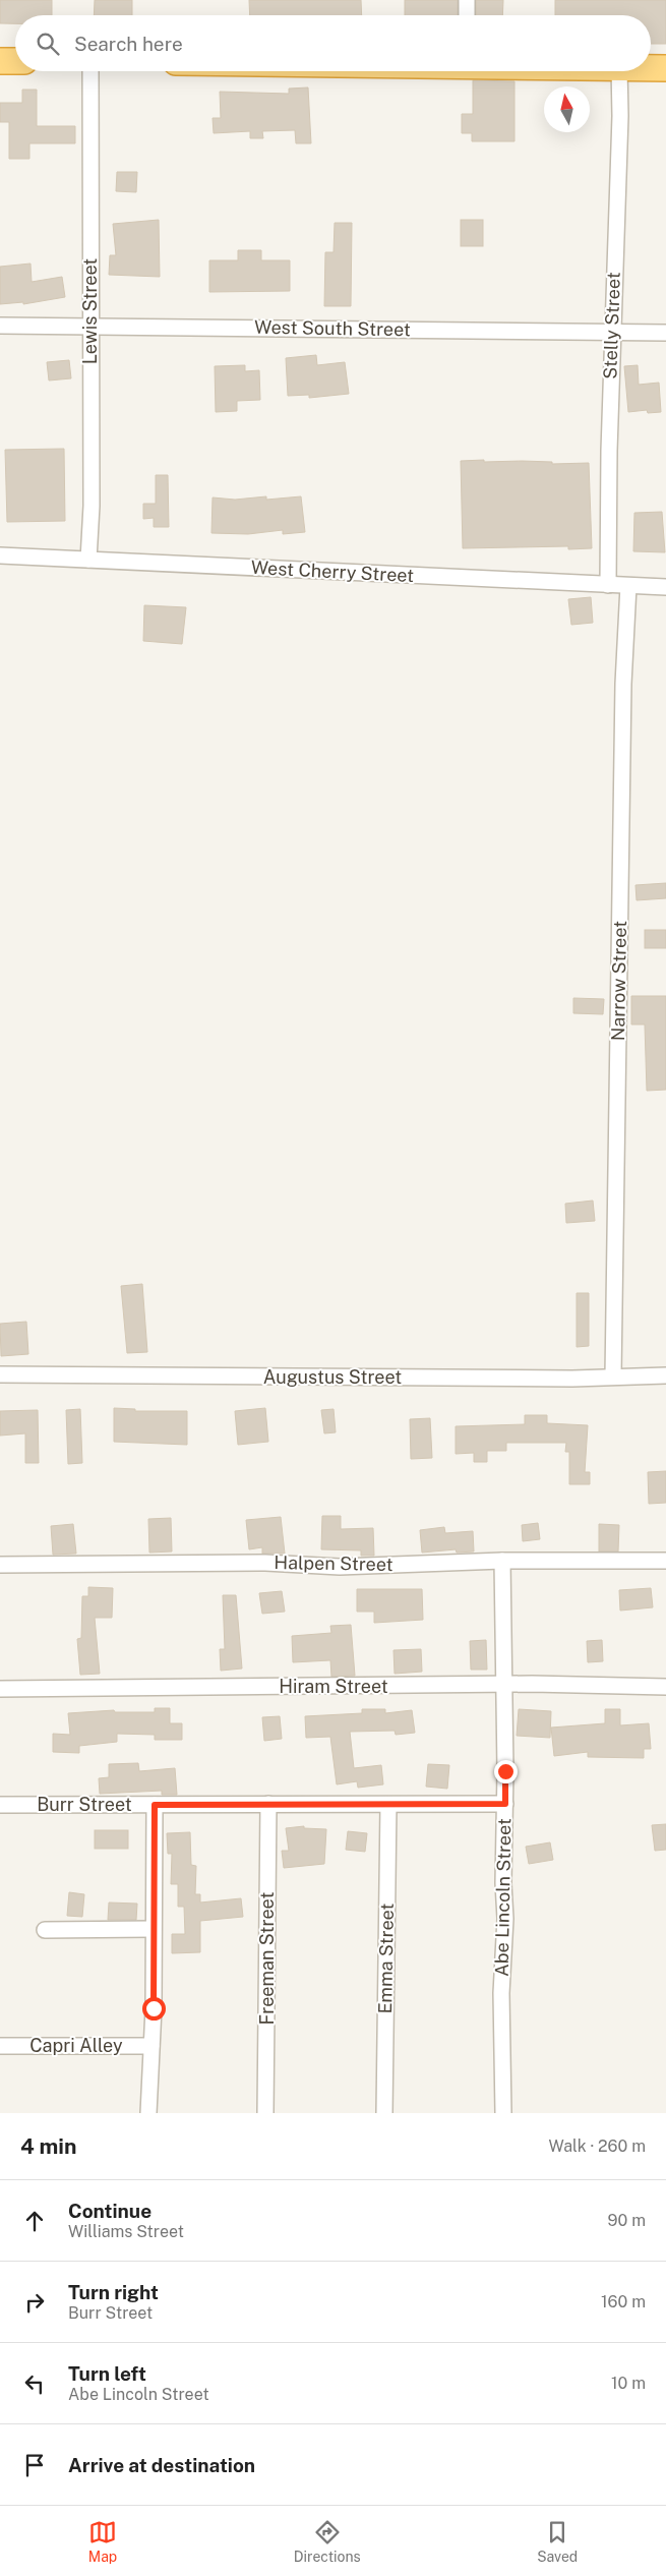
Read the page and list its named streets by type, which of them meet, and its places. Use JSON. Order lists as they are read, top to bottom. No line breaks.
{"streets":{"street":["Lewis Street","Stelly Street","West South Street","West Cherry Street","Narrow Street","Augustus Street","Halpen Street","Hiram Street","Burr Street","Abe Lincoln Street","Freeman Street","Emma Street","Capri Alley"]},"crossings":[["Lewis Street","West South Street"],["Lewis Street","West Cherry Street"],["Stelly Street","West South Street"],["Stelly Street","West Cherry Street"],["West Cherry Street","Narrow Street"],["Narrow Street","Augustus Street"],["Halpen Street","Abe Lincoln Street"],["Hiram Street","Abe Lincoln Street"],["Burr Street","Abe Lincoln Street"],["Burr Street","Freeman Street"],["Burr Street","Emma Street"]],"north":"top","page":{"search":"Search here","heading":["4 min","Walk · 260 m"],"list":[["Continue","Williams Street","90 m"],["Turn right","Burr Street","160 m"],["Turn left","Abe Lincoln Street","10 m"],"Arrive at destination"],"nav":["Map","Directions","Saved"]}}
